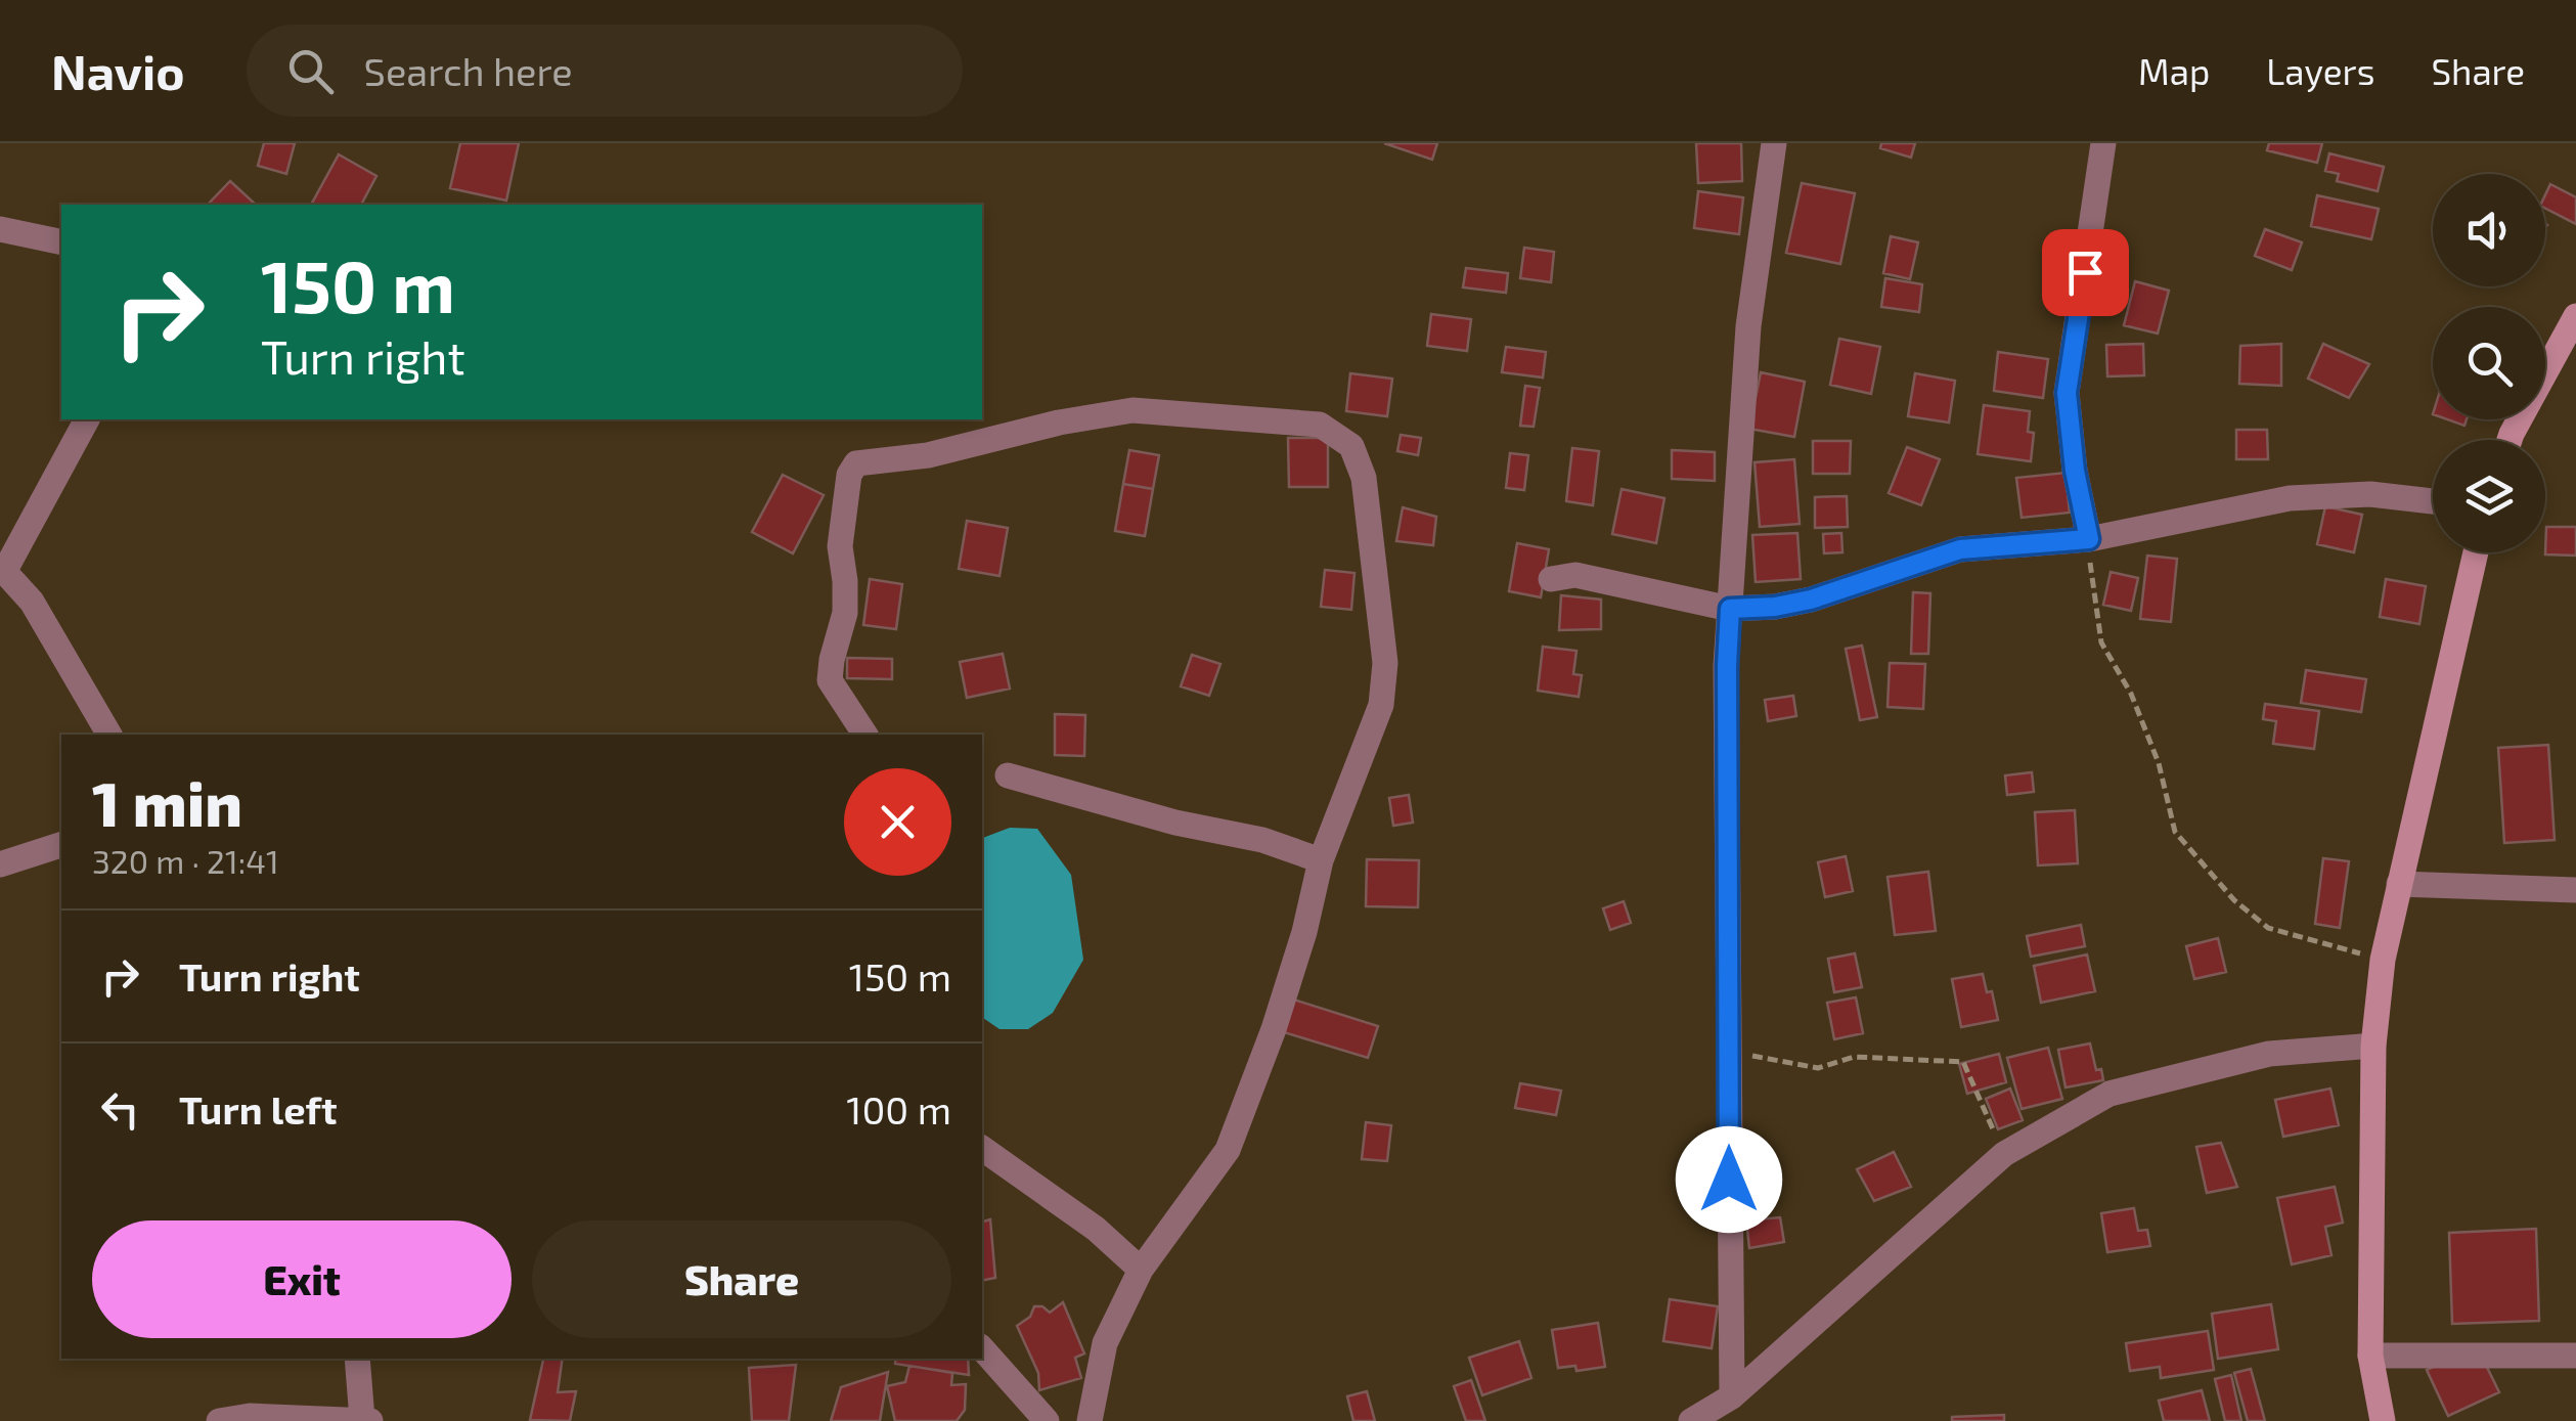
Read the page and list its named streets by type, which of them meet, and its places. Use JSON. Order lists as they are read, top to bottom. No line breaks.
{"page":{"header":"Navio","search":"Search here","nav":["Map","Layers","Share"],"turn":["150 m","Turn right"],"heading":["1 min","320 m · 21:41"],"list":[{"name":"Turn right","value":"150 m"},{"name":"Turn left","value":"100 m"}],"buttons":["Exit","Share"]}}
